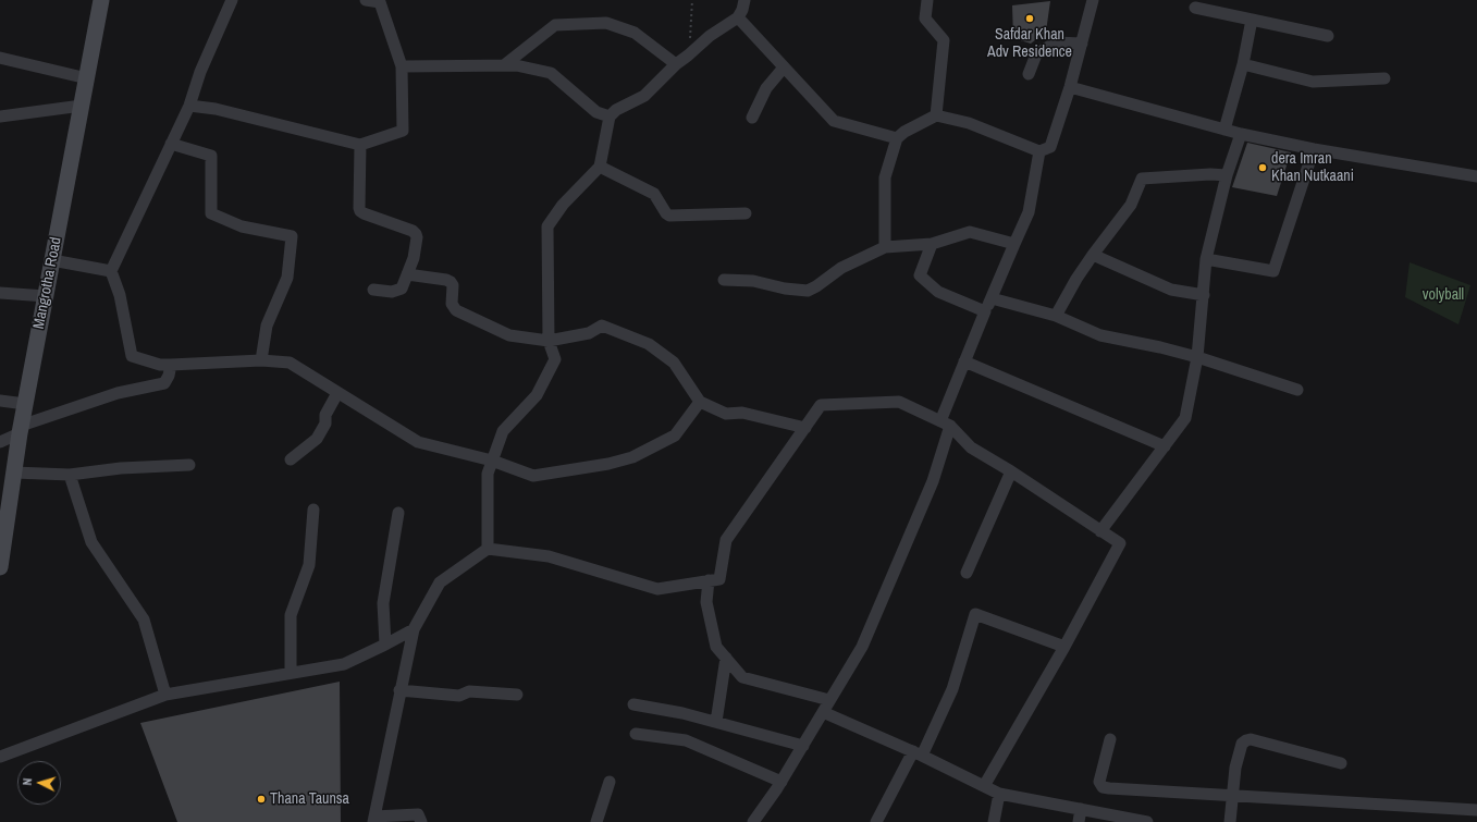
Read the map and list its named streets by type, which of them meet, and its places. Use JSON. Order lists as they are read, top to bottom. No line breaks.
{"streets":{"main road":["Mangrotha Road"]},"parks":["volyball"],"places":["Safdar Khan Adv Residence","dera Imran Khan Nutkaani","Thana Taunsa"],"north":"left"}
